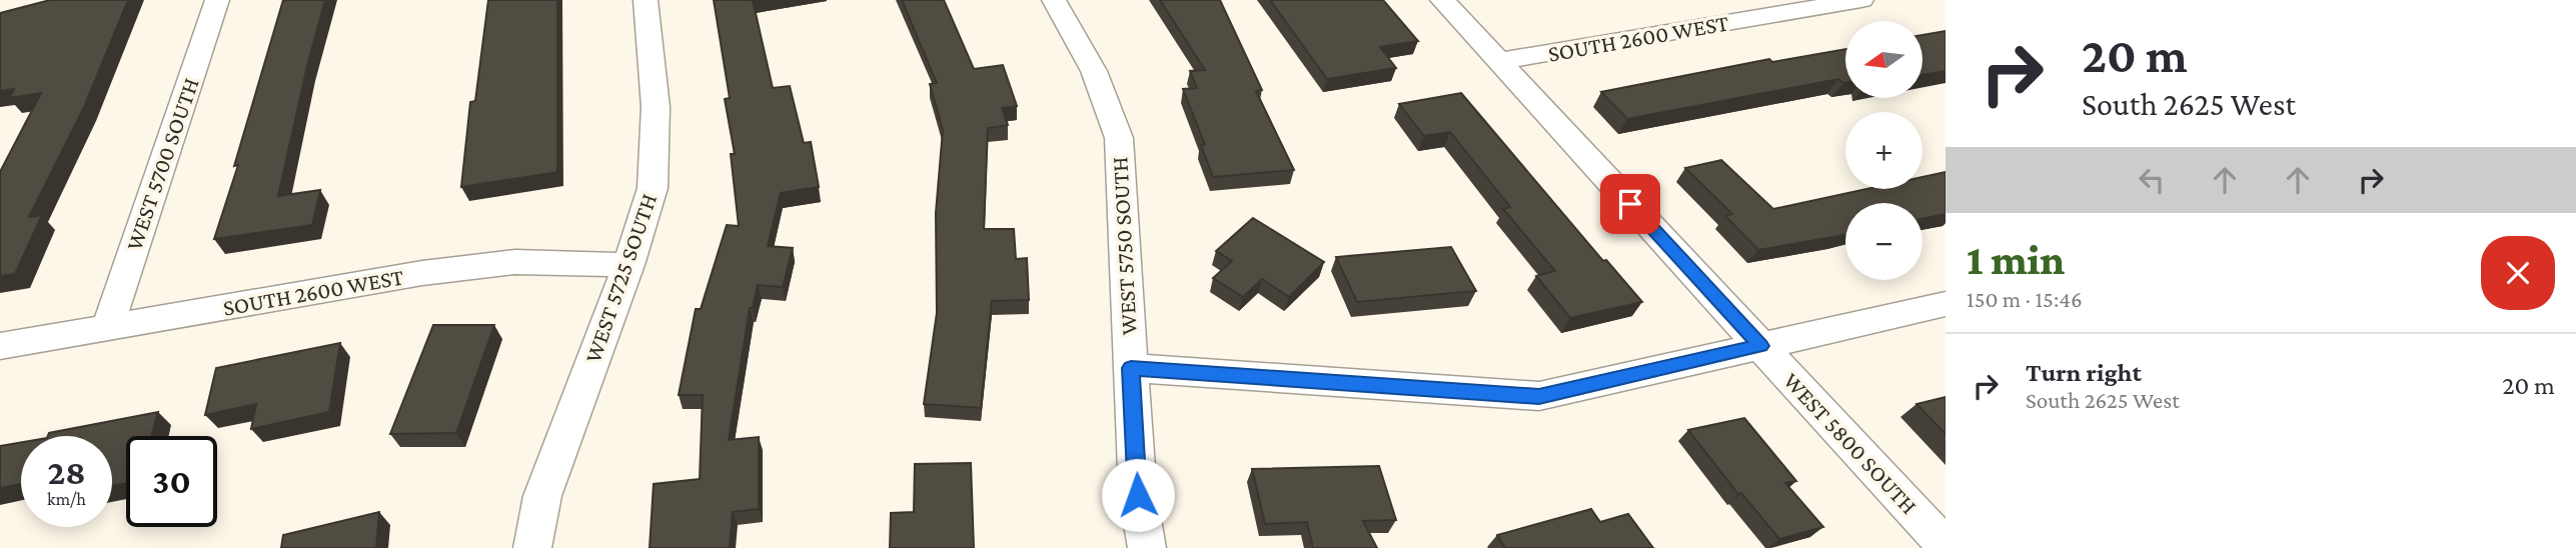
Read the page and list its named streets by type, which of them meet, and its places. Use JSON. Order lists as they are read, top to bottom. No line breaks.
{"streets":{"street":["SOUTH 2600 WEST","WEST 5700 SOUTH","WEST 5750 SOUTH","WEST 5725 SOUTH","WEST 5800 SOUTH"]},"crossings":[["SOUTH 2600 WEST","WEST 5700 SOUTH"],["SOUTH 2600 WEST","WEST 5725 SOUTH"],["SOUTH 2600 WEST","WEST 5800 SOUTH"]],"north":"left","page":{"turn":["20 m","South 2625 West"],"map_buttons":["+","−"],"heading":["1 min","150 m · 15:46"],"list":[{"name":"Turn right","note":"South 2625 West","value":"20 m"}],"speed":"28 km/h","limit":"30"}}
